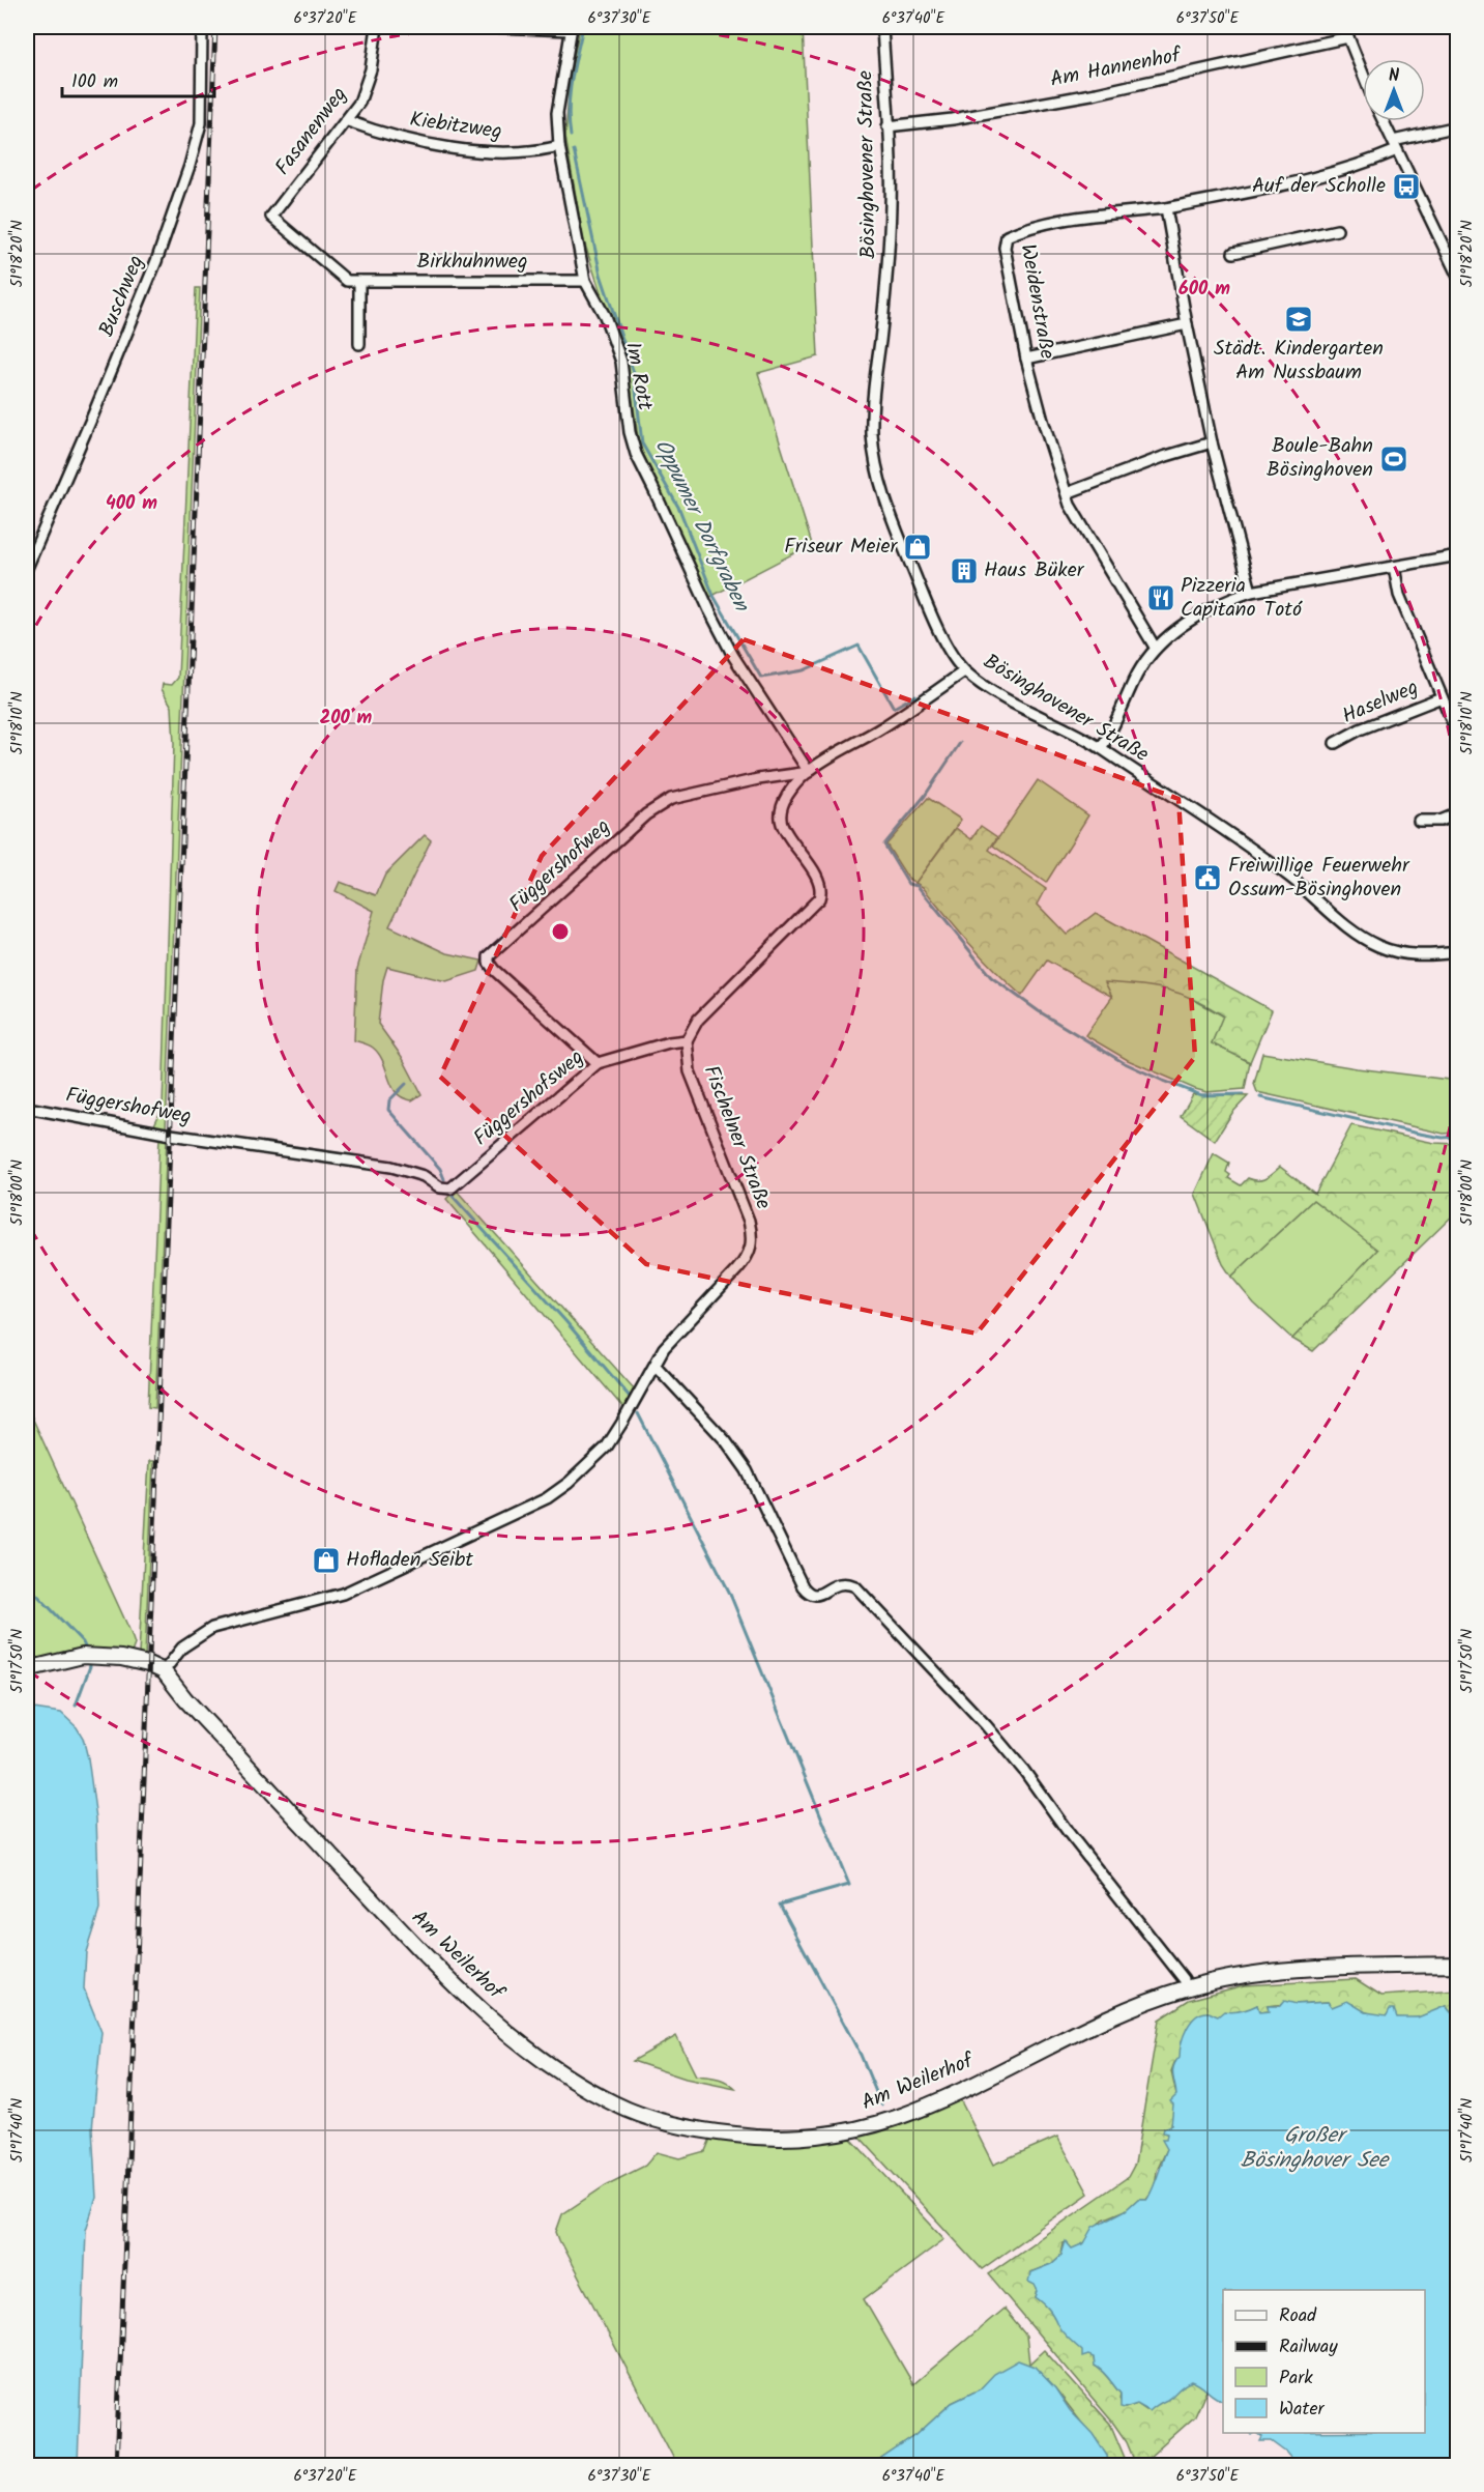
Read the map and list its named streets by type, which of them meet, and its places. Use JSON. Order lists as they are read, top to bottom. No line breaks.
{"streets":{"street":["Am Hannenhof","Kiebitzweg","Fasanenweg","Bösinghovener Straße","Birkhuhnweg","Buschweg","Weidenstraße","Im Rott","Haselweg","Függershofweg","Függershofsweg","Fischelner Straße","Am Weilerhof"]},"crossings":[["Am Hannenhof","Bösinghovener Straße"],["Kiebitzweg","Fasanenweg"],["Kiebitzweg","Im Rott"],["Fasanenweg","Birkhuhnweg"],["Birkhuhnweg","Im Rott"],["Im Rott","Függershofweg"],["Függershofweg","Függershofsweg"],["Függershofsweg","Fischelner Straße"],["Fischelner Straße","Am Weilerhof"]],"water":["Oppumer Dorfgraben","Großer Bösinghover See"],"places":{"bus stop":["Auf der Scholle"],"school or university":["Städt. Kindergarten Am Nussbaum"],"sports":["Boule-Bahn Bösinghoven"],"shop":["Friseur Meier","Hofladen Seibt"],"building":["Haus Büker"],"restaurant":["Pizzeria Capitano Totó"],"public building":["Freiwillige Feuerwehr Ossum-Bösinghoven"]},"legend":["Road","Railway","Park","Water"],"scale_bar":"100 m","north":"top","coordinates":["6°37'20\"E","6°37'30\"E","6°37'40\"E","6°37'50\"E","51°18'20\"N","51°18'10\"N","51°18'00\"N","51°17'50\"N","51°17'40\"N"],"rings":["600 m","400 m","200 m"]}
